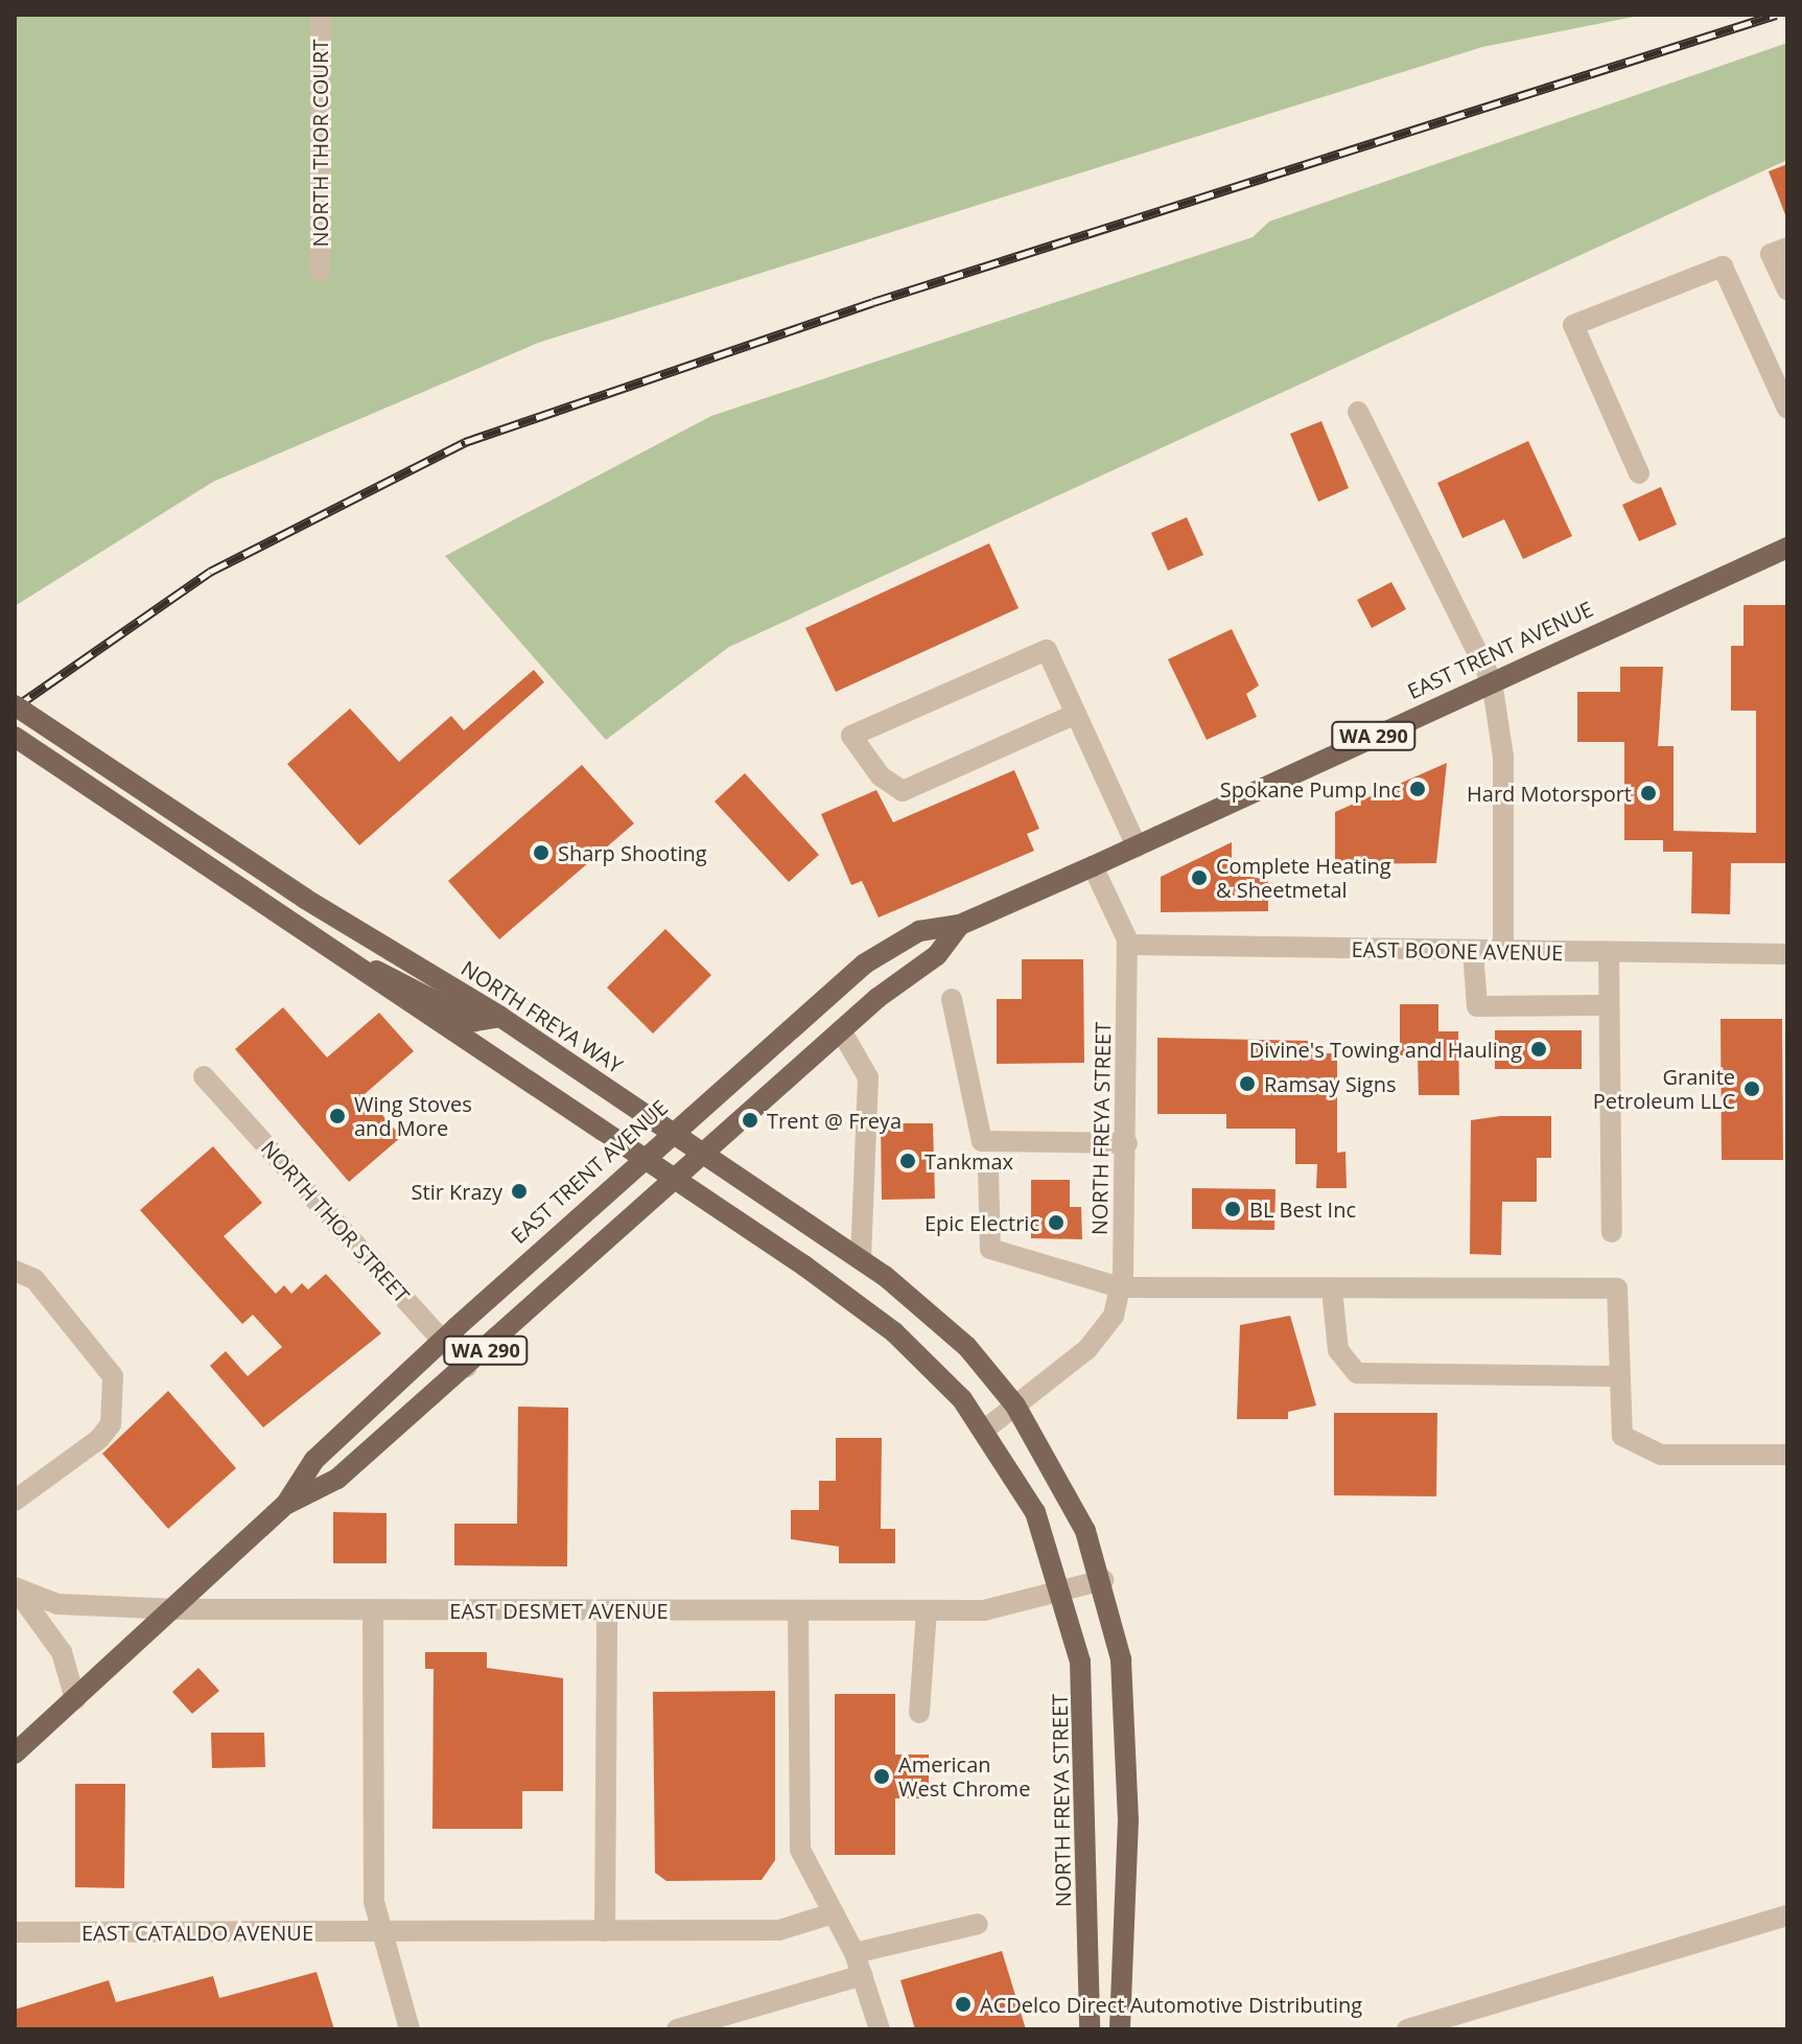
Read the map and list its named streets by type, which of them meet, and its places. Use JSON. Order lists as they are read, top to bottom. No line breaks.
{"streets":{"main road":["EAST TRENT AVENUE","WA 290","NORTH FREYA WAY","NORTH FREYA STREET"],"street":["NORTH THOR COURT","EAST BOONE AVENUE","NORTH THOR STREET","EAST DESMET AVENUE","EAST CATALDO AVENUE"]},"crossings":[["EAST TRENT AVENUE","NORTH FREYA WAY"],["EAST TRENT AVENUE","NORTH FREYA STREET"],["EAST TRENT AVENUE","NORTH THOR STREET"],["EAST TRENT AVENUE","EAST DESMET AVENUE"],["EAST BOONE AVENUE","NORTH FREYA STREET"],["NORTH FREYA WAY","NORTH FREYA STREET"],["NORTH FREYA STREET","EAST DESMET AVENUE"]],"places":["Spokane Pump Inc","Hard Motorsport","Sharp Shooting","Complete Heating & Sheetmetal","Divine's Towing and Hauling","Ramsay Signs","Granite Petroleum LLC","Wing Stoves and More","Trent @ Freya","Tankmax","Stir Krazy","BL Best Inc","Epic Electric","American West Chrome","ACDelco Direct Automotive Distributing"]}
